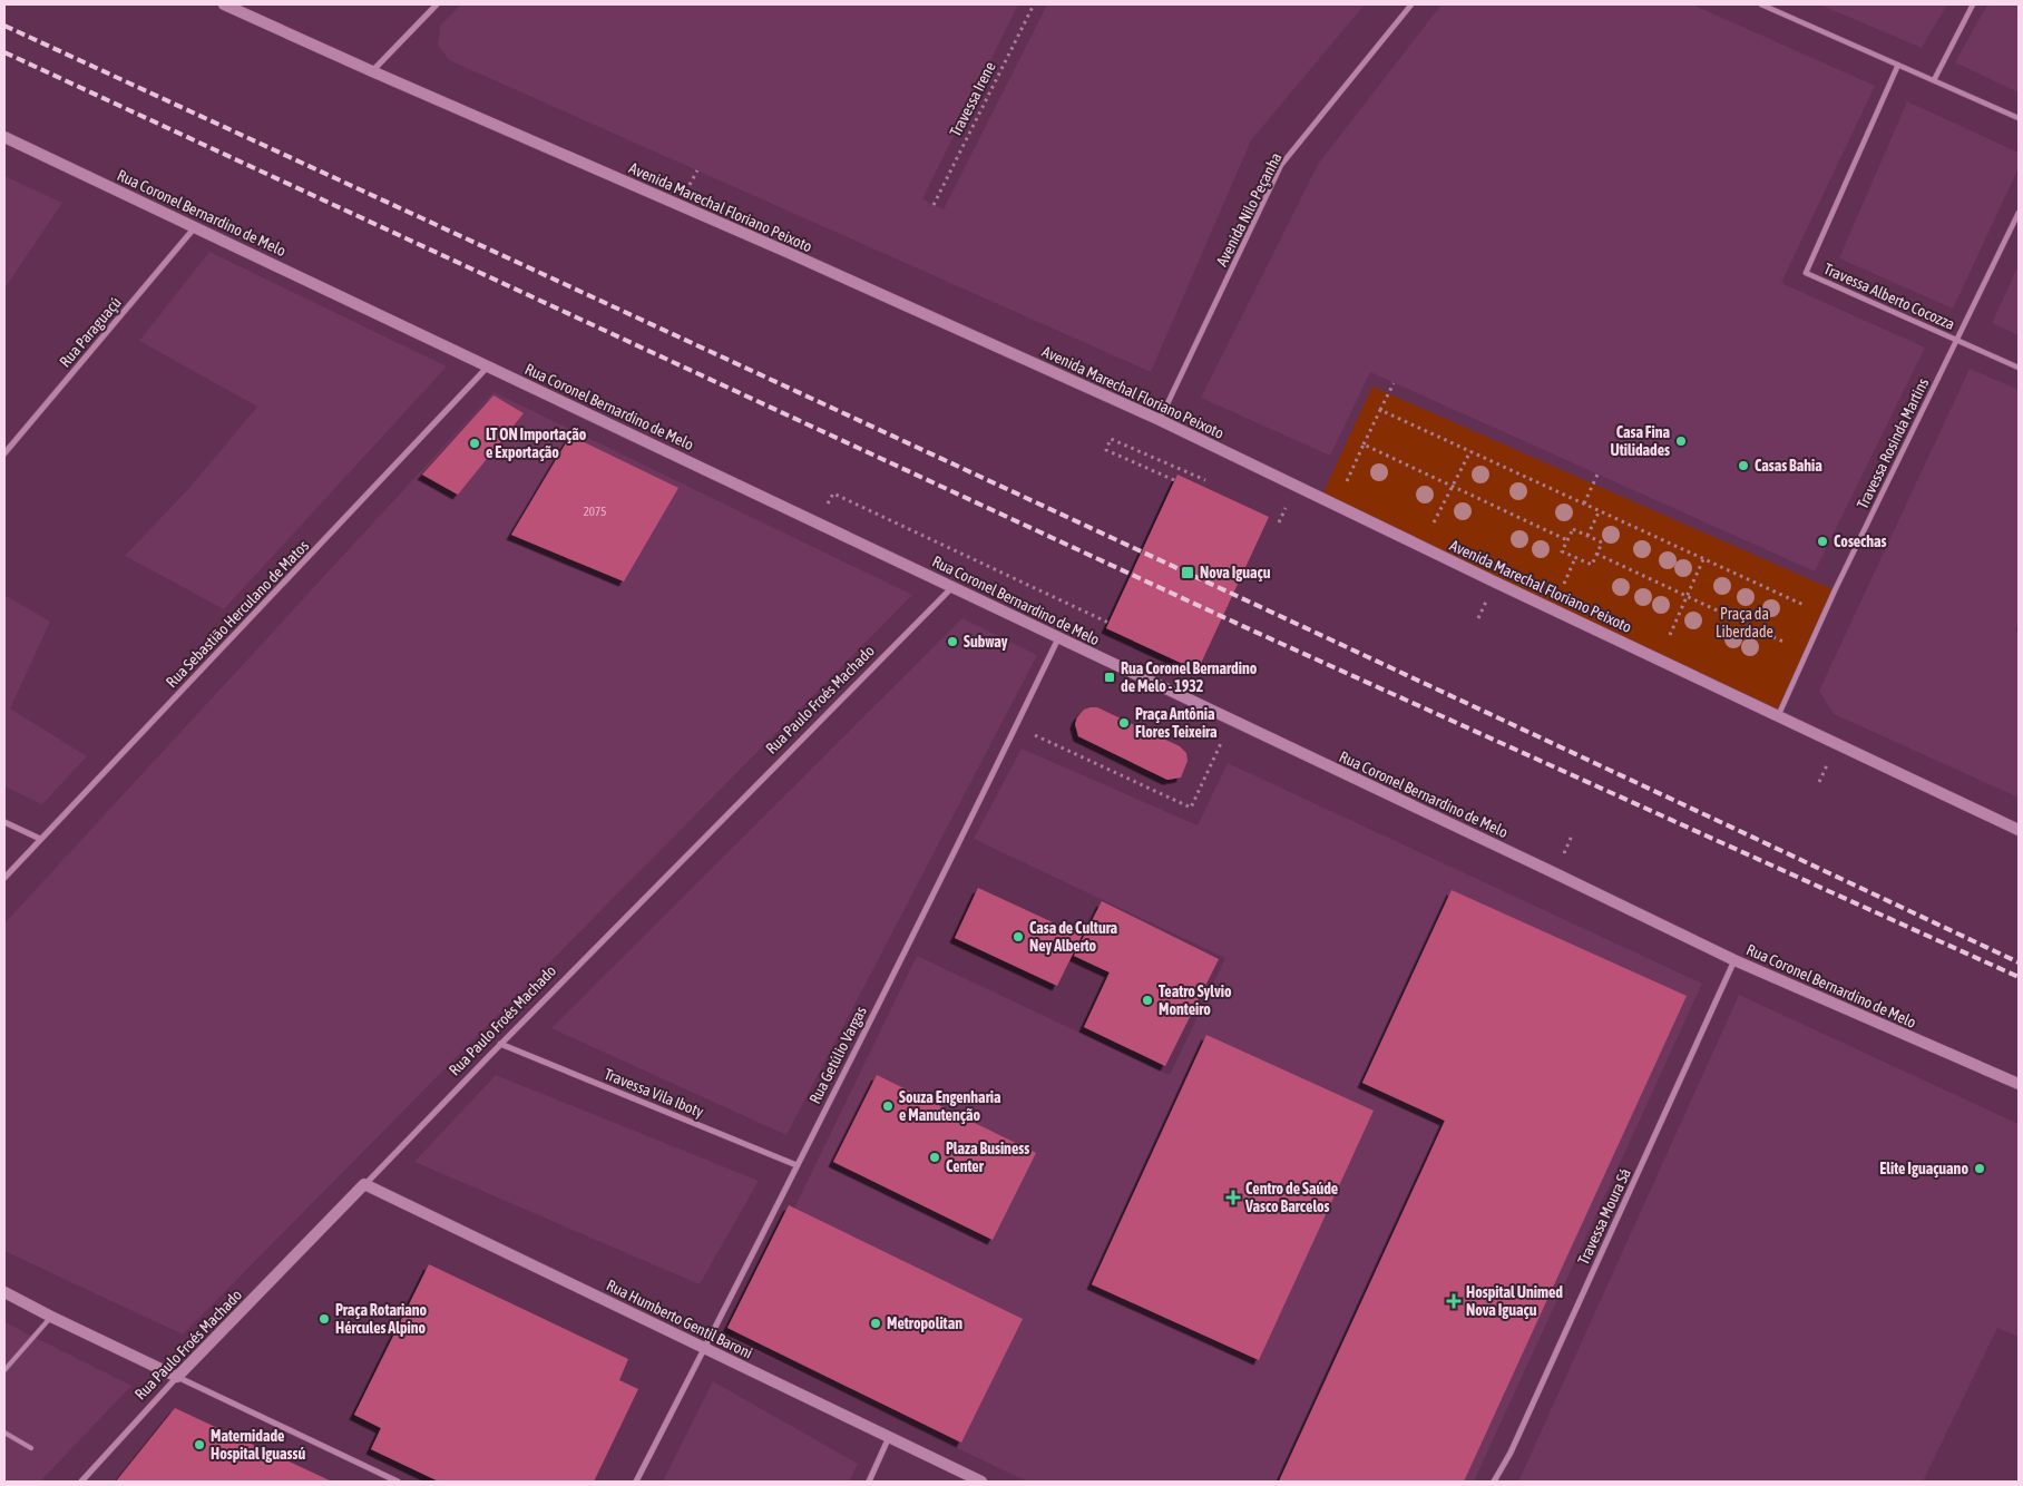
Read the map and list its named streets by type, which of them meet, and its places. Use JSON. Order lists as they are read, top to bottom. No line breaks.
{"streets":{"main road":["Avenida Marechal Floriano Peixoto","Rua Coronel Bernardino de Melo","Rua Paulo Froés Machado","Rua Humberto Gentil Baroni"],"street":["Avenida Nilo Peçanha","Travessa Alberto Cocozza","Rua Paraguaçú","Travessa Rosinda Martins","Rua Sebastião Herculano de Matos","Rua Getúlio Vargas","Travessa Vila Iboty","Travessa Moura Sá"],"path":["Travessa Irene"]},"crossings":[["Avenida Marechal Floriano Peixoto","Avenida Nilo Peçanha"],["Avenida Marechal Floriano Peixoto","Travessa Rosinda Martins"],["Rua Coronel Bernardino de Melo","Rua Paraguaçú"],["Rua Coronel Bernardino de Melo","Rua Sebastião Herculano de Matos"],["Rua Coronel Bernardino de Melo","Rua Paulo Froés Machado"],["Rua Coronel Bernardino de Melo","Rua Getúlio Vargas"],["Rua Coronel Bernardino de Melo","Travessa Moura Sá"],["Travessa Alberto Cocozza","Travessa Rosinda Martins"],["Rua Paulo Froés Machado","Travessa Vila Iboty"],["Rua Paulo Froés Machado","Rua Humberto Gentil Baroni"],["Rua Getúlio Vargas","Travessa Vila Iboty"],["Rua Getúlio Vargas","Rua Humberto Gentil Baroni"]],"parks":["Praça da Liberdade"],"places":{"other":["Casa Fina Utilidades","LT ON Importação e Exportação","Casas Bahia","Cosechas","Subway","Praça Antônia Flores Teixeira","Casa de Cultura Ney Alberto","Teatro Sylvio Monteiro","Souza Engenharia e Manutenção","Plaza Business Center","Elite Iguaçuano","Praça Rotariano Hércules Alpino","Metropolitan","Maternidade Hospital Iguassú"],"transit":["Nova Iguaçu","Rua Coronel Bernardino de Melo - 1932"],"health":["Centro de Saúde Vasco Barcelos","Hospital Unimed Nova Iguaçu"]},"house_numbers":["2075"]}
